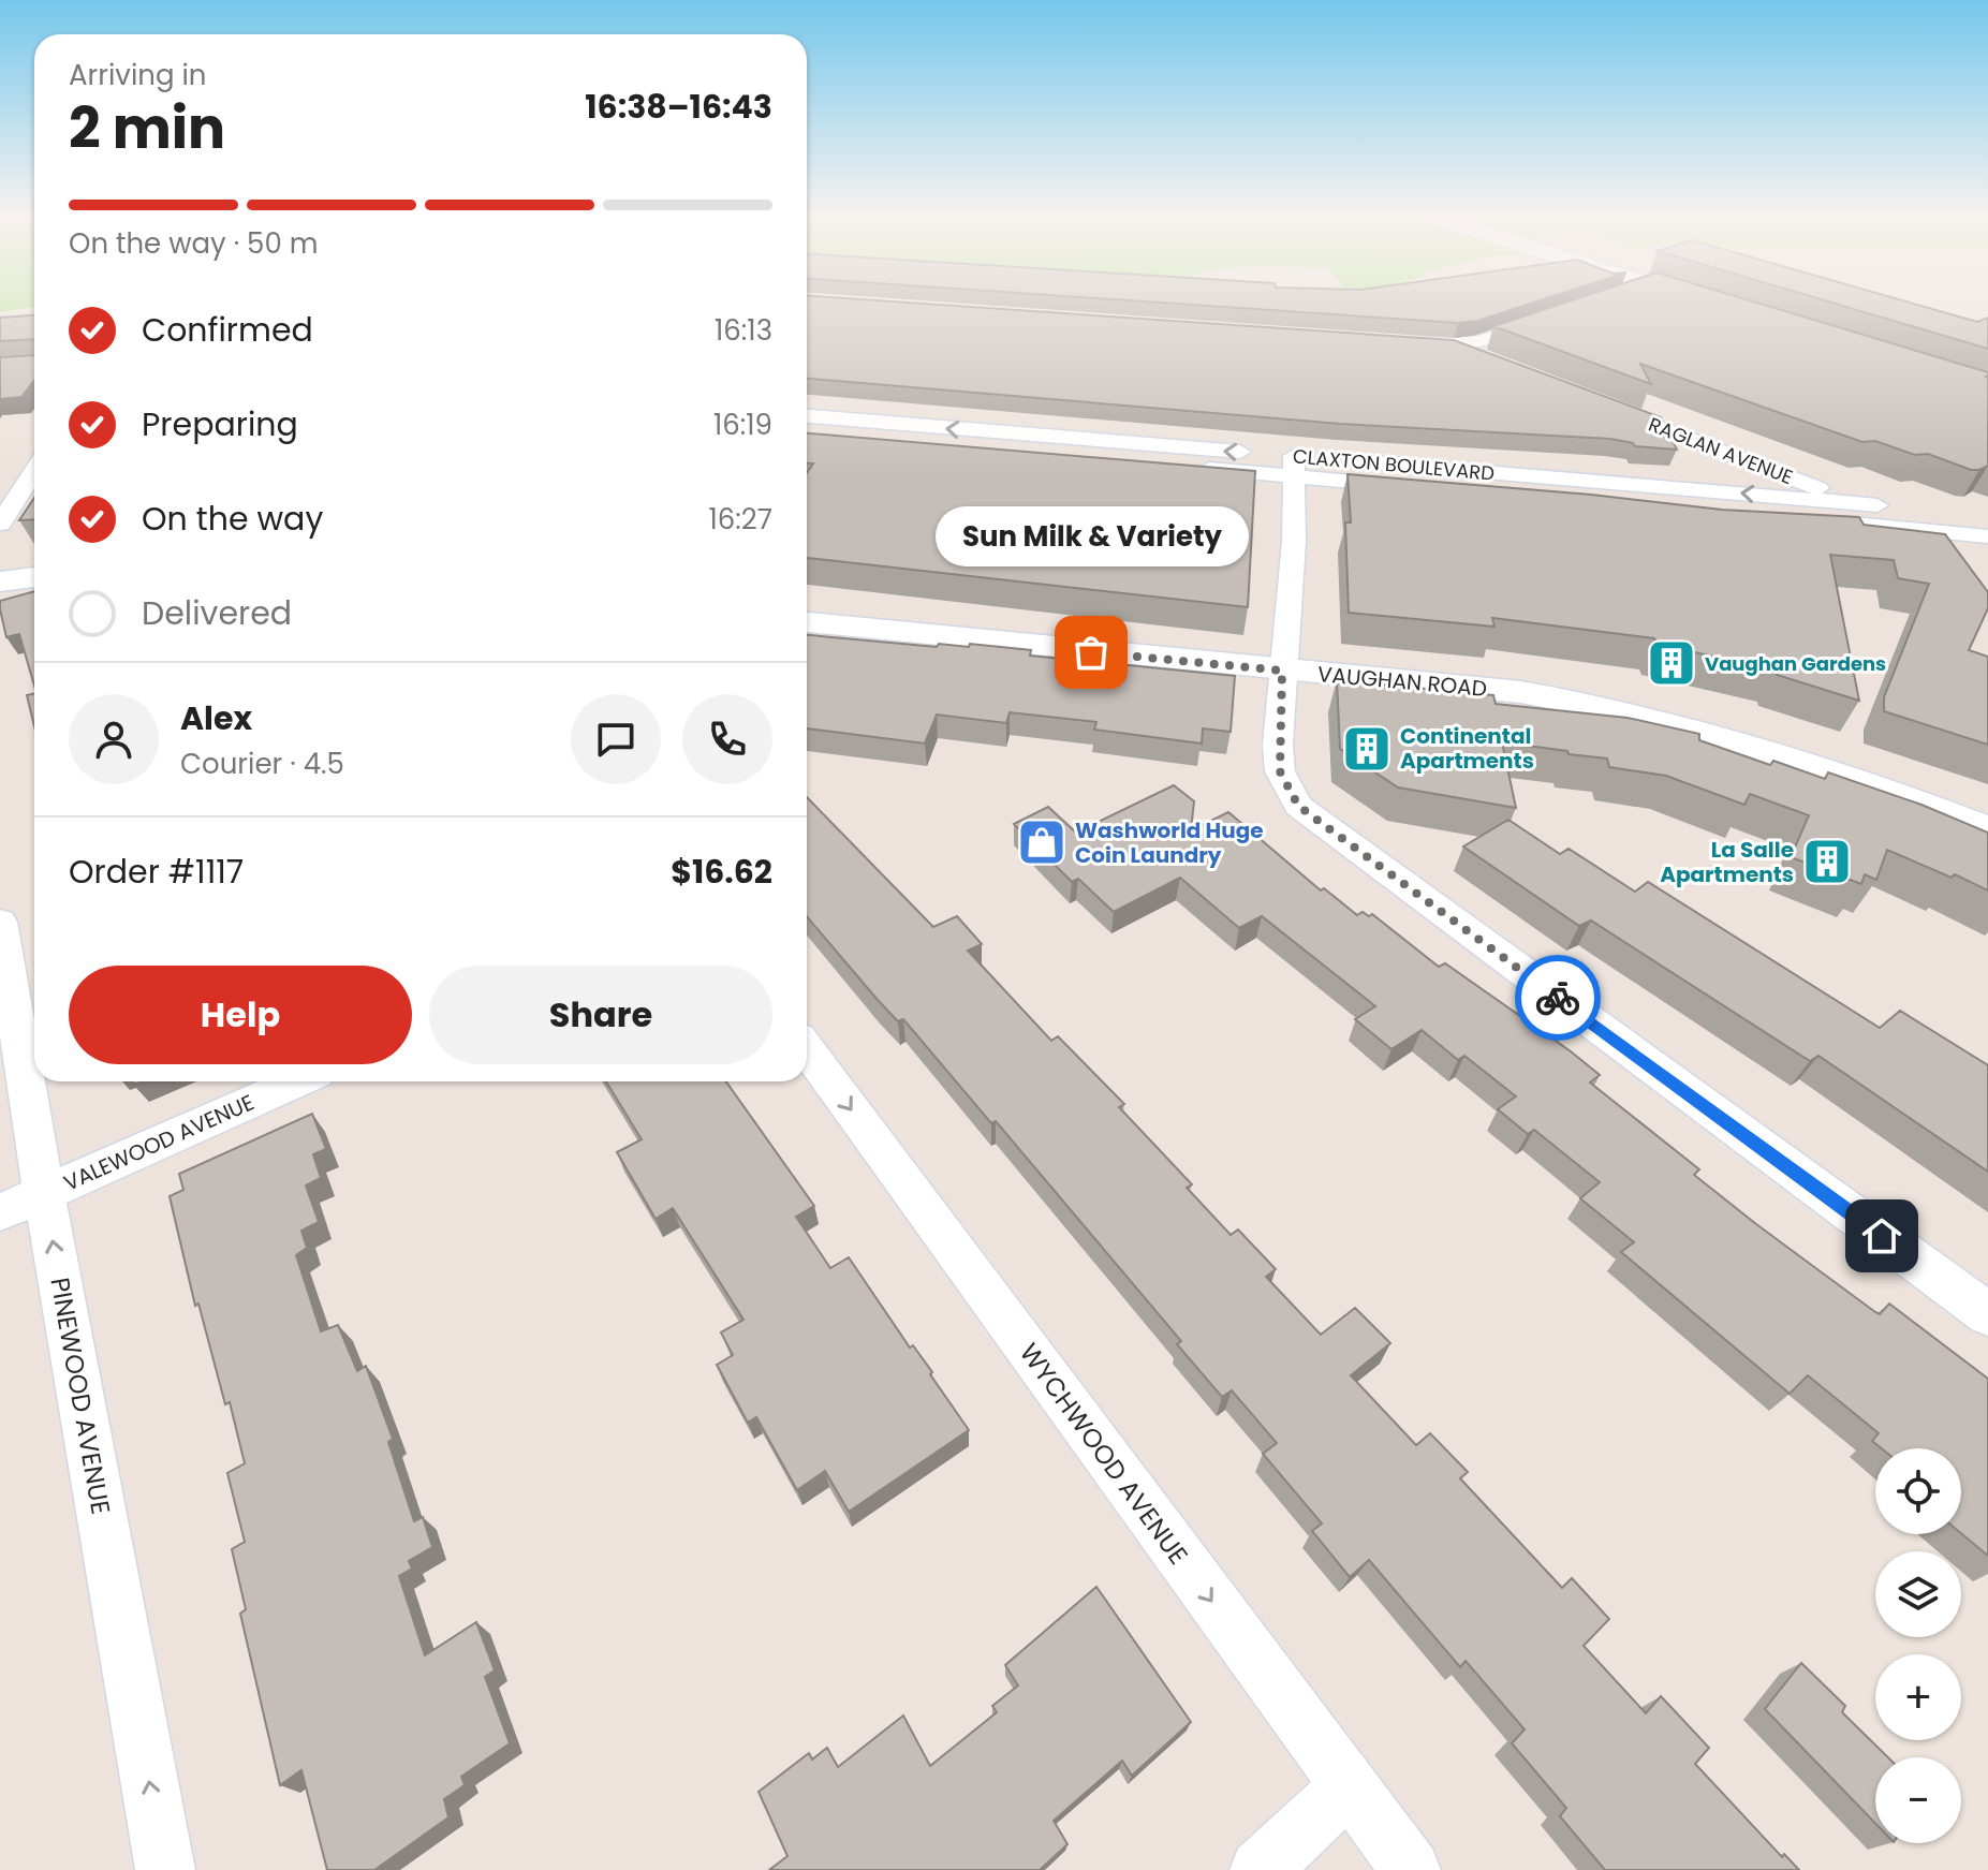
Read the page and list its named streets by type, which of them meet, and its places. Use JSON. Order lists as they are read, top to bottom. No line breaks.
{"streets":{"street":["RAGLAN AVENUE","CLAXTON BOULEVARD","VAUGHAN ROAD","VALEWOOD AVENUE","PINEWOOD AVENUE","WYCHWOOD AVENUE"]},"crossings":[["RAGLAN AVENUE","CLAXTON BOULEVARD"],["VALEWOOD AVENUE","PINEWOOD AVENUE"]],"one_way":["PINEWOOD AVENUE","WYCHWOOD AVENUE"],"places":{"other":["Sun Milk & Variety"],"building":["Vaughan Gardens","Continental Apartments","La Salle Apartments"],"shop":["Washworld Huge Coin Laundry"]},"page":{"heading":["2 min","Arriving in","16:38–16:43"],"panel":["Alex","Courier · 4.5","Order #1117","$16.62"],"bar":"On the way · 50 m","list":[["Confirmed","16:13"],["Preparing","16:19"],["On the way","16:27"],"Delivered"],"bubble":"Sun Milk & Variety","buttons":["Help","Share"],"map_buttons":["+","−"]}}
